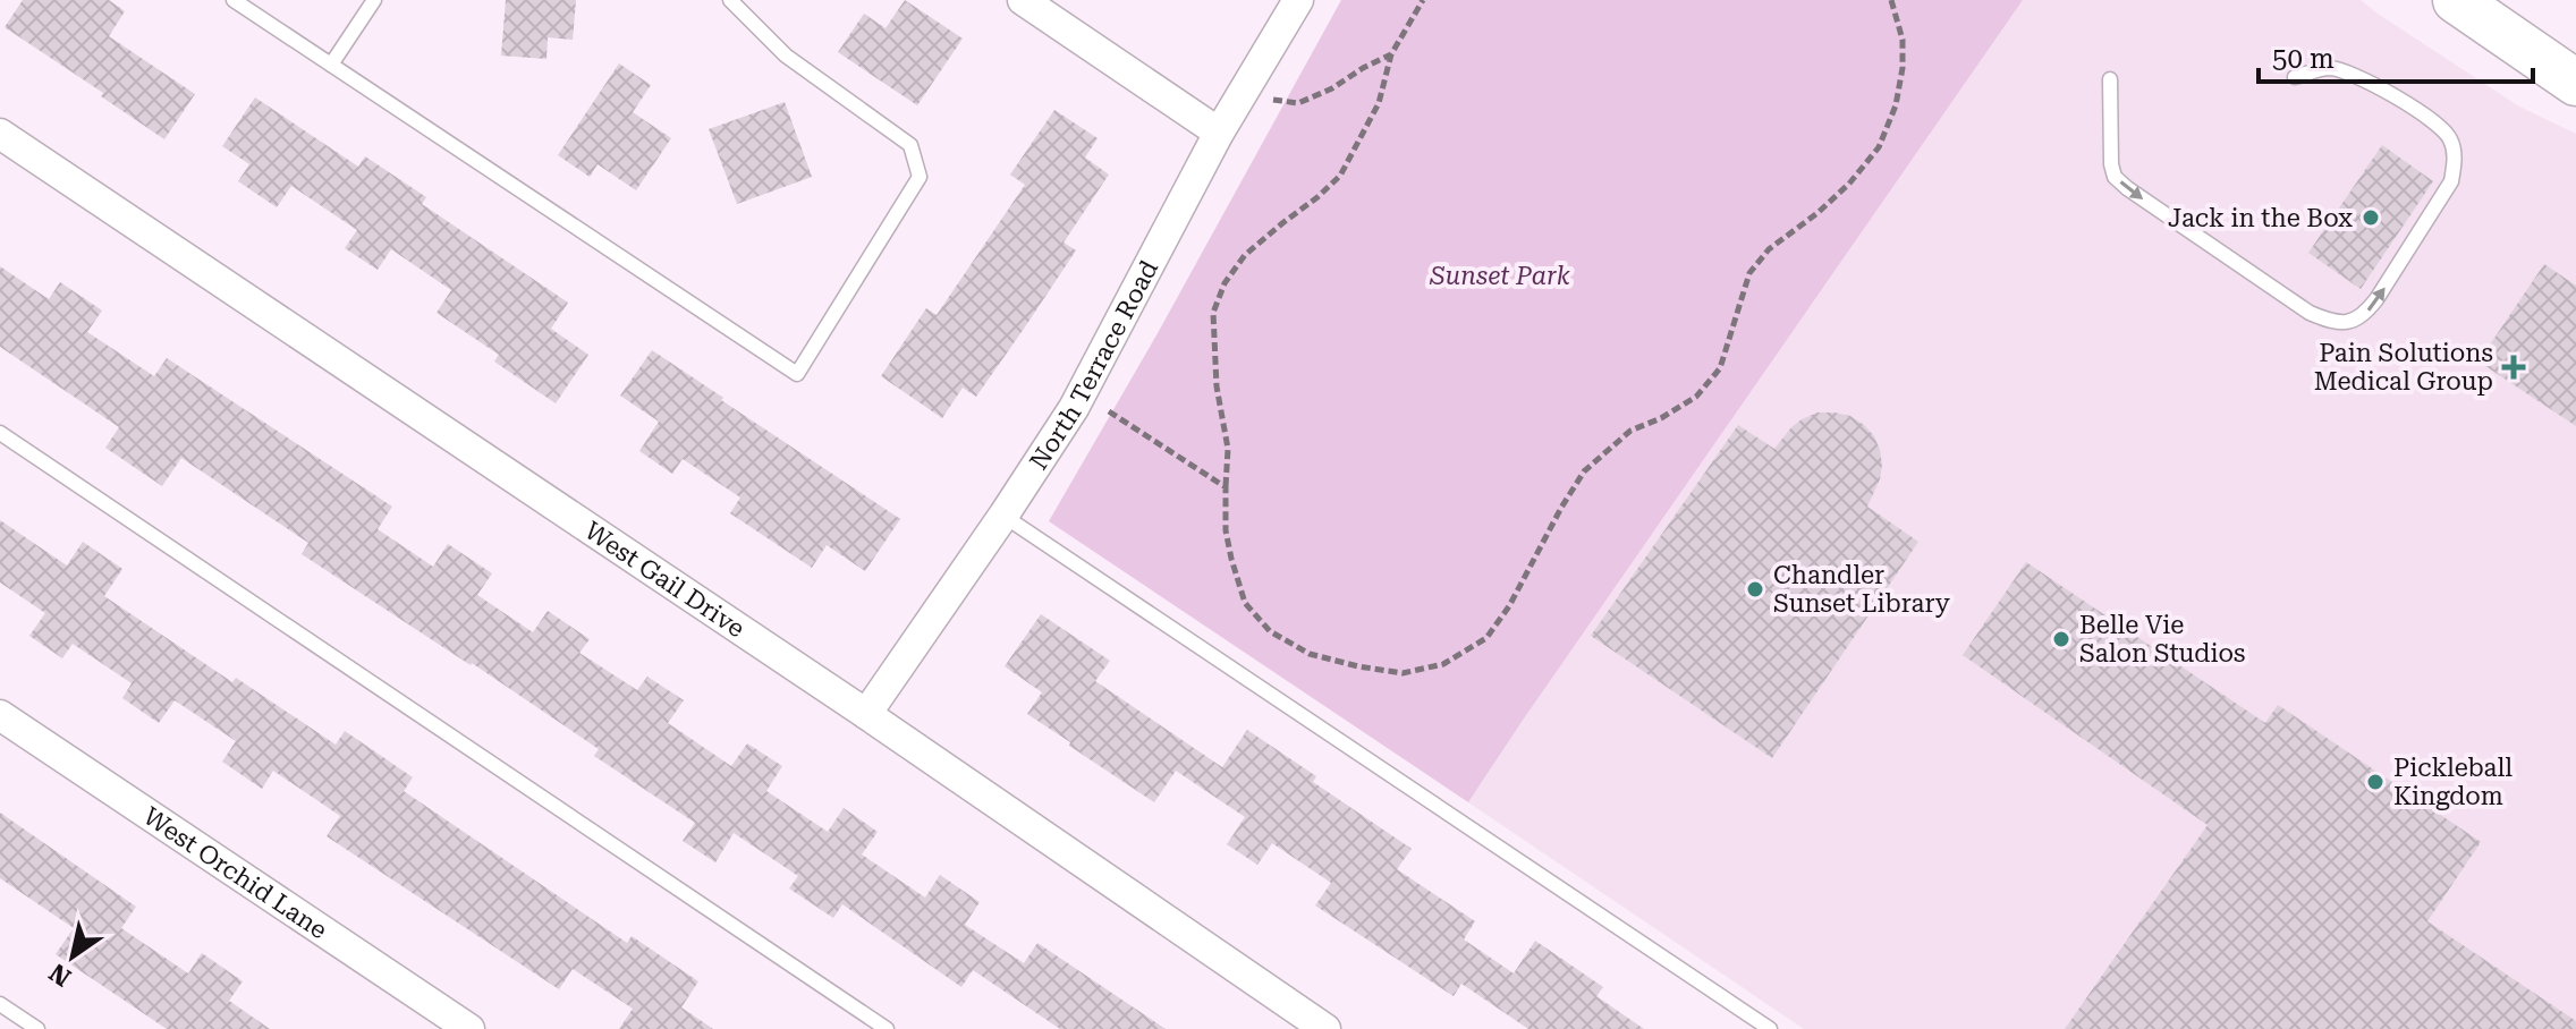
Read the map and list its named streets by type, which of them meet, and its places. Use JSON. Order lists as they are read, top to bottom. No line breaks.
{"streets":{"street":["North Terrace Road","West Gail Drive","West Orchid Lane"]},"crossings":[["North Terrace Road","West Gail Drive"]],"parks":["Sunset Park"],"places":{"other":["Jack in the Box","Chandler Sunset Library","Belle Vie Salon Studios","Pickleball Kingdom"],"health":["Pain Solutions Medical Group"]},"scale_bar":"50 m","north":"bottom left"}
